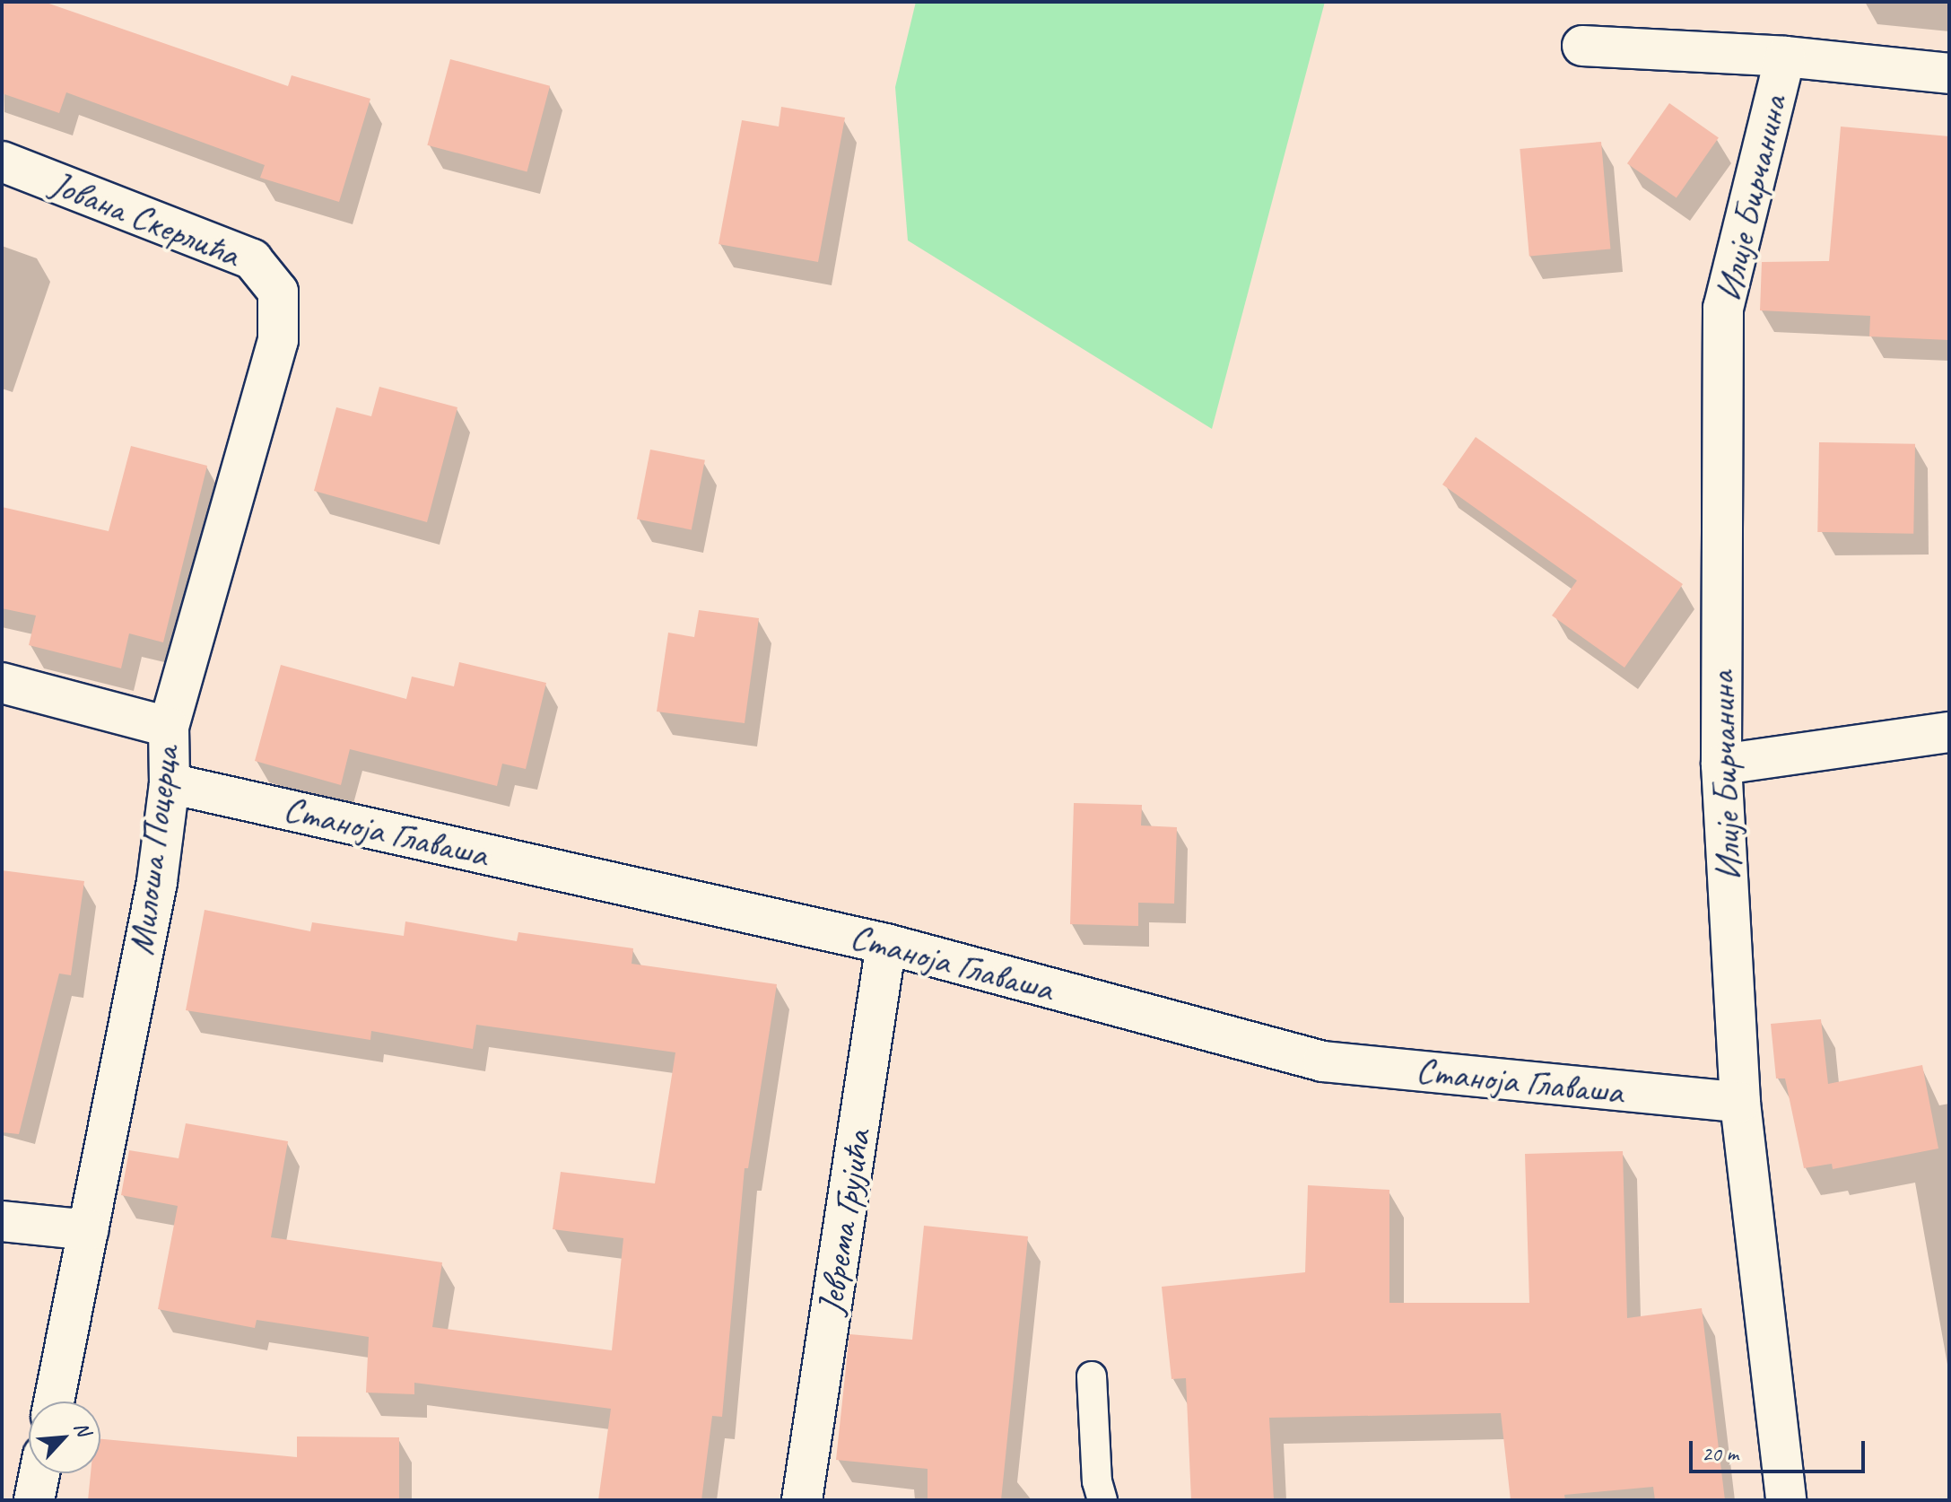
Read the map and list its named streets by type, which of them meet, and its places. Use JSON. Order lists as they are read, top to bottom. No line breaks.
{"streets":{"street":["Илије Бирчанина","Јована Скерлића","Станоја Главаша","Милоша Поцерца","Јеврема Грујића"]},"crossings":[["Илије Бирчанина","Станоја Главаша"],["Јована Скерлића","Милоша Поцерца"],["Станоја Главаша","Милоша Поцерца"],["Станоја Главаша","Јеврема Грујића"]],"scale_bar":"20 m","north":"top right"}
